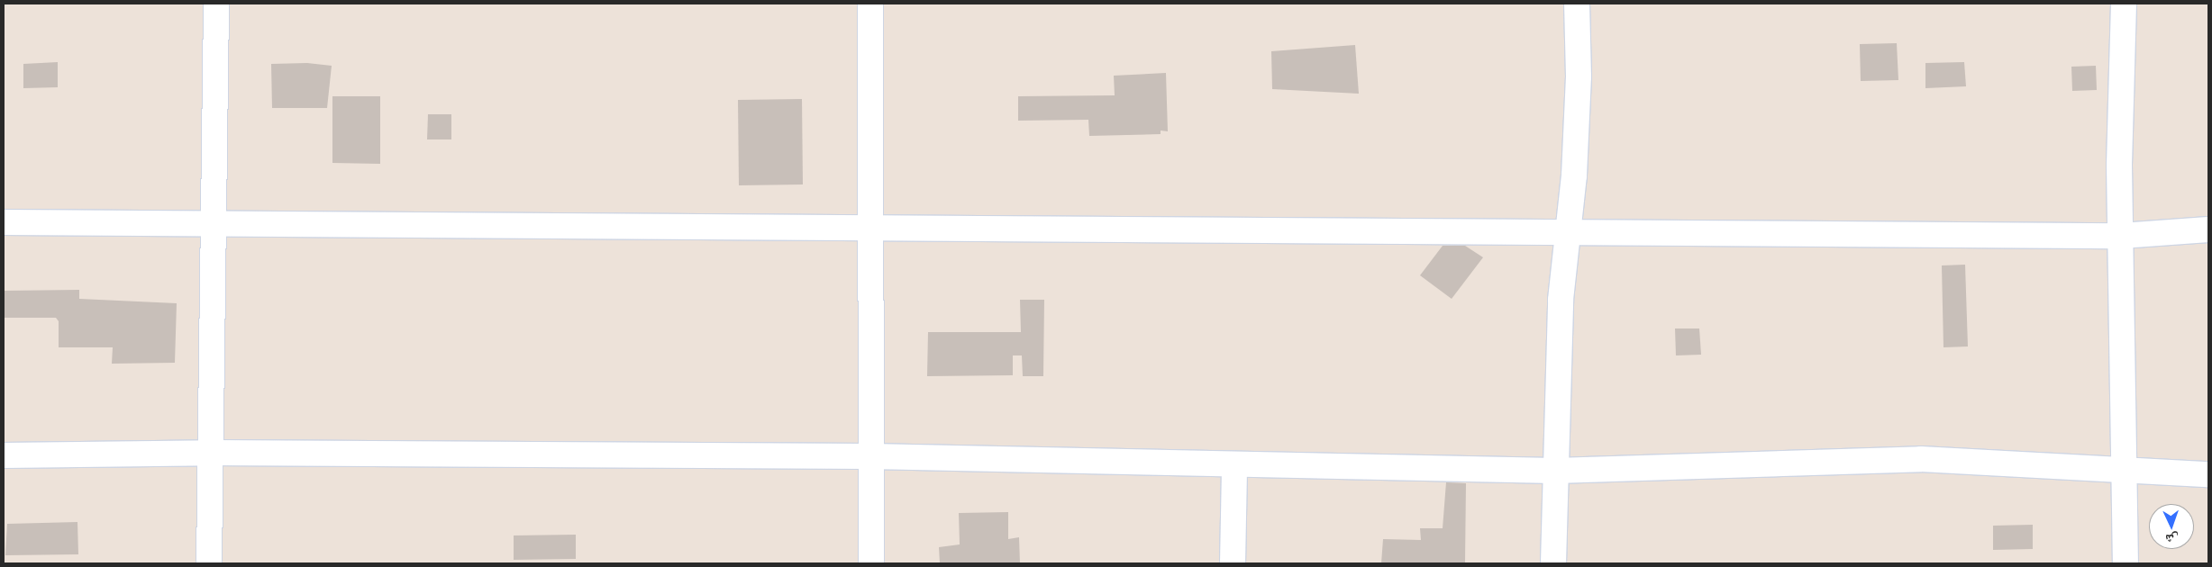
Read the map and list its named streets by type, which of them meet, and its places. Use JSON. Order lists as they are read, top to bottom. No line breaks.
{"north":"bottom"}
